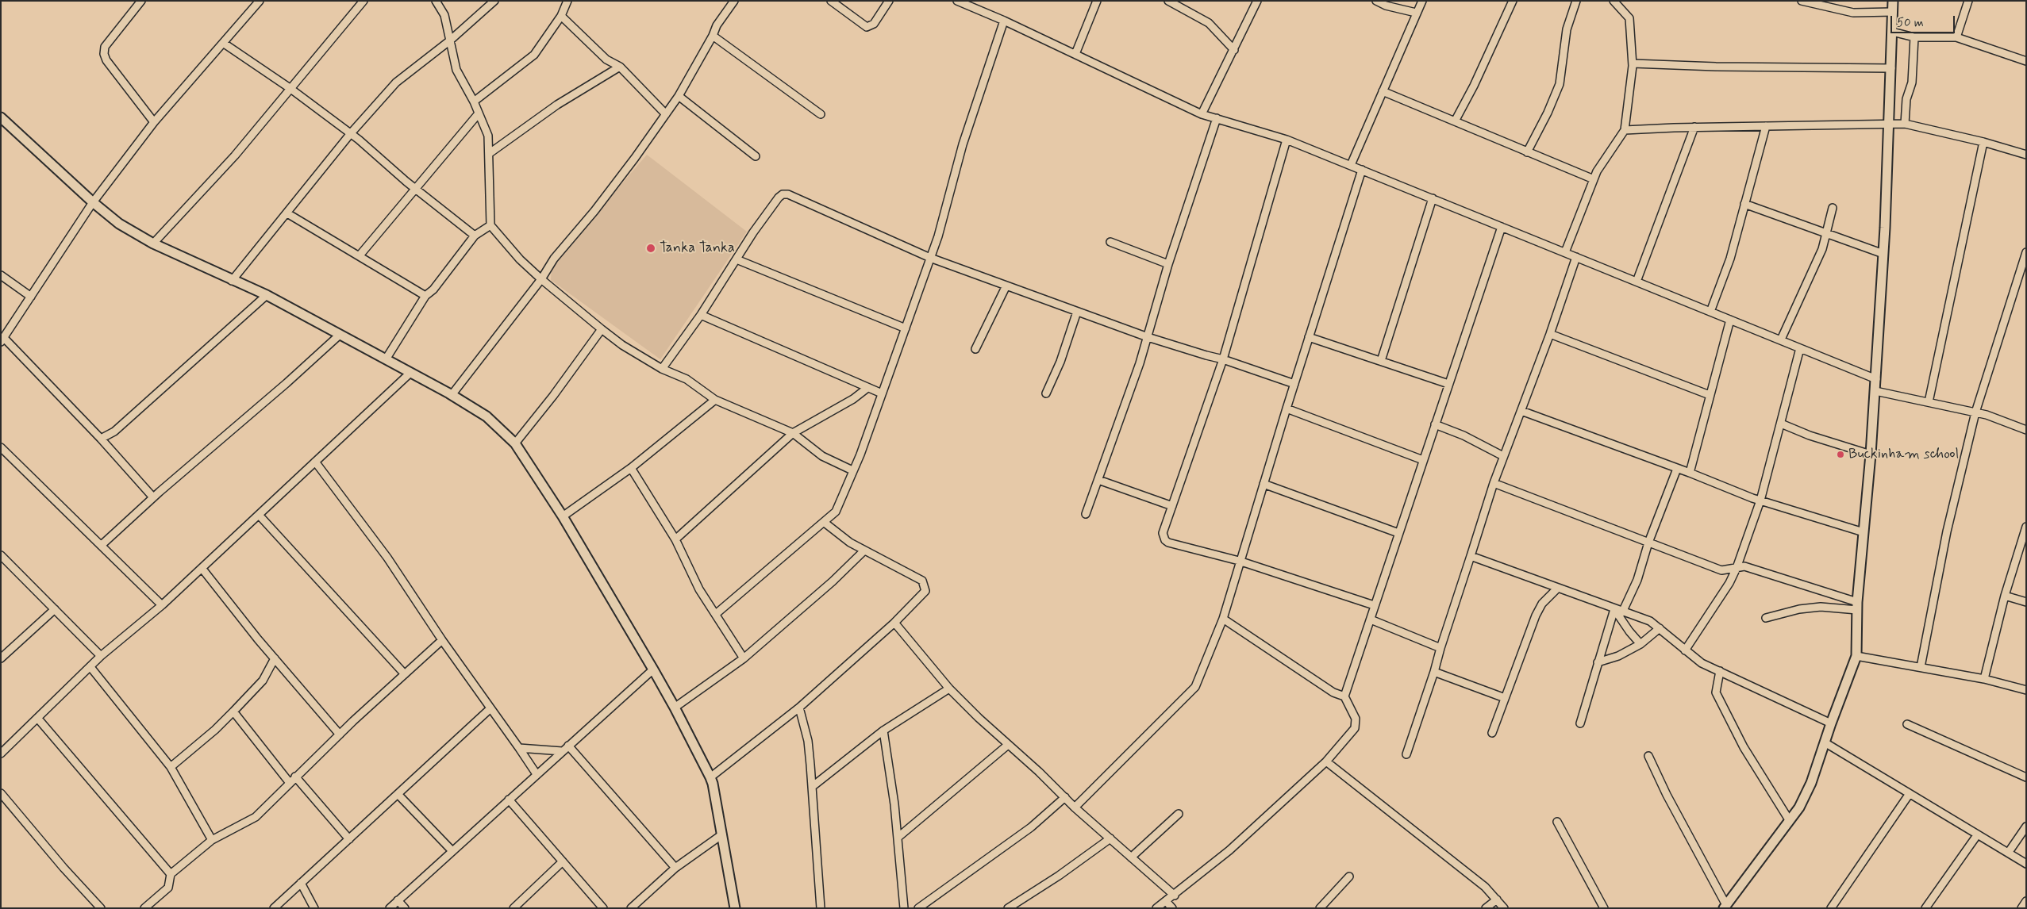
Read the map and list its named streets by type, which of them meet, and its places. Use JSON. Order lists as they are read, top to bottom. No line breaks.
{"places":["Tanka Tanka","Buckinham school"],"scale_bar":"50 m"}
